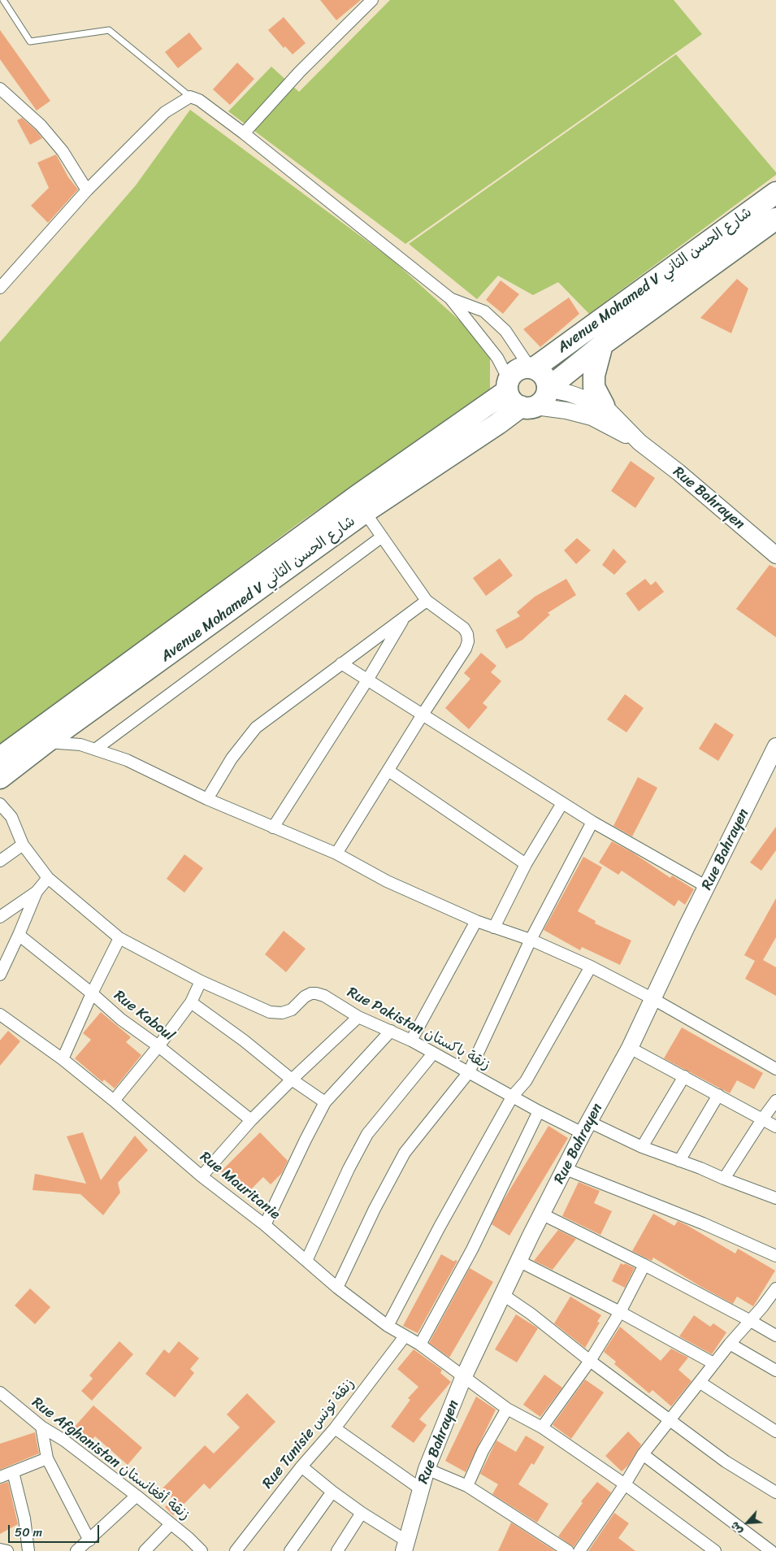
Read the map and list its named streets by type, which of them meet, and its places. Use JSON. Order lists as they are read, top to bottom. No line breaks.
{"streets":{"highway":["Avenue Mohamed V شارع الحسن الثاني"],"street":["Rue Bahrayen","Rue Kaboul","Rue Pakistan زنقة باكستان","Rue Mauritanie","Rue Tunisie زنقة تونس","Rue Afghanistan زنقة أفغانستان"]},"crossings":[["Avenue Mohamed V شارع الحسن الثاني","Rue Bahrayen"],["Rue Bahrayen","Rue Pakistan زنقة باكستان"],["Rue Bahrayen","Rue Mauritanie"],["Rue Mauritanie","Rue Tunisie زنقة تونس"]],"scale_bar":"50 m","north":"bottom left"}
